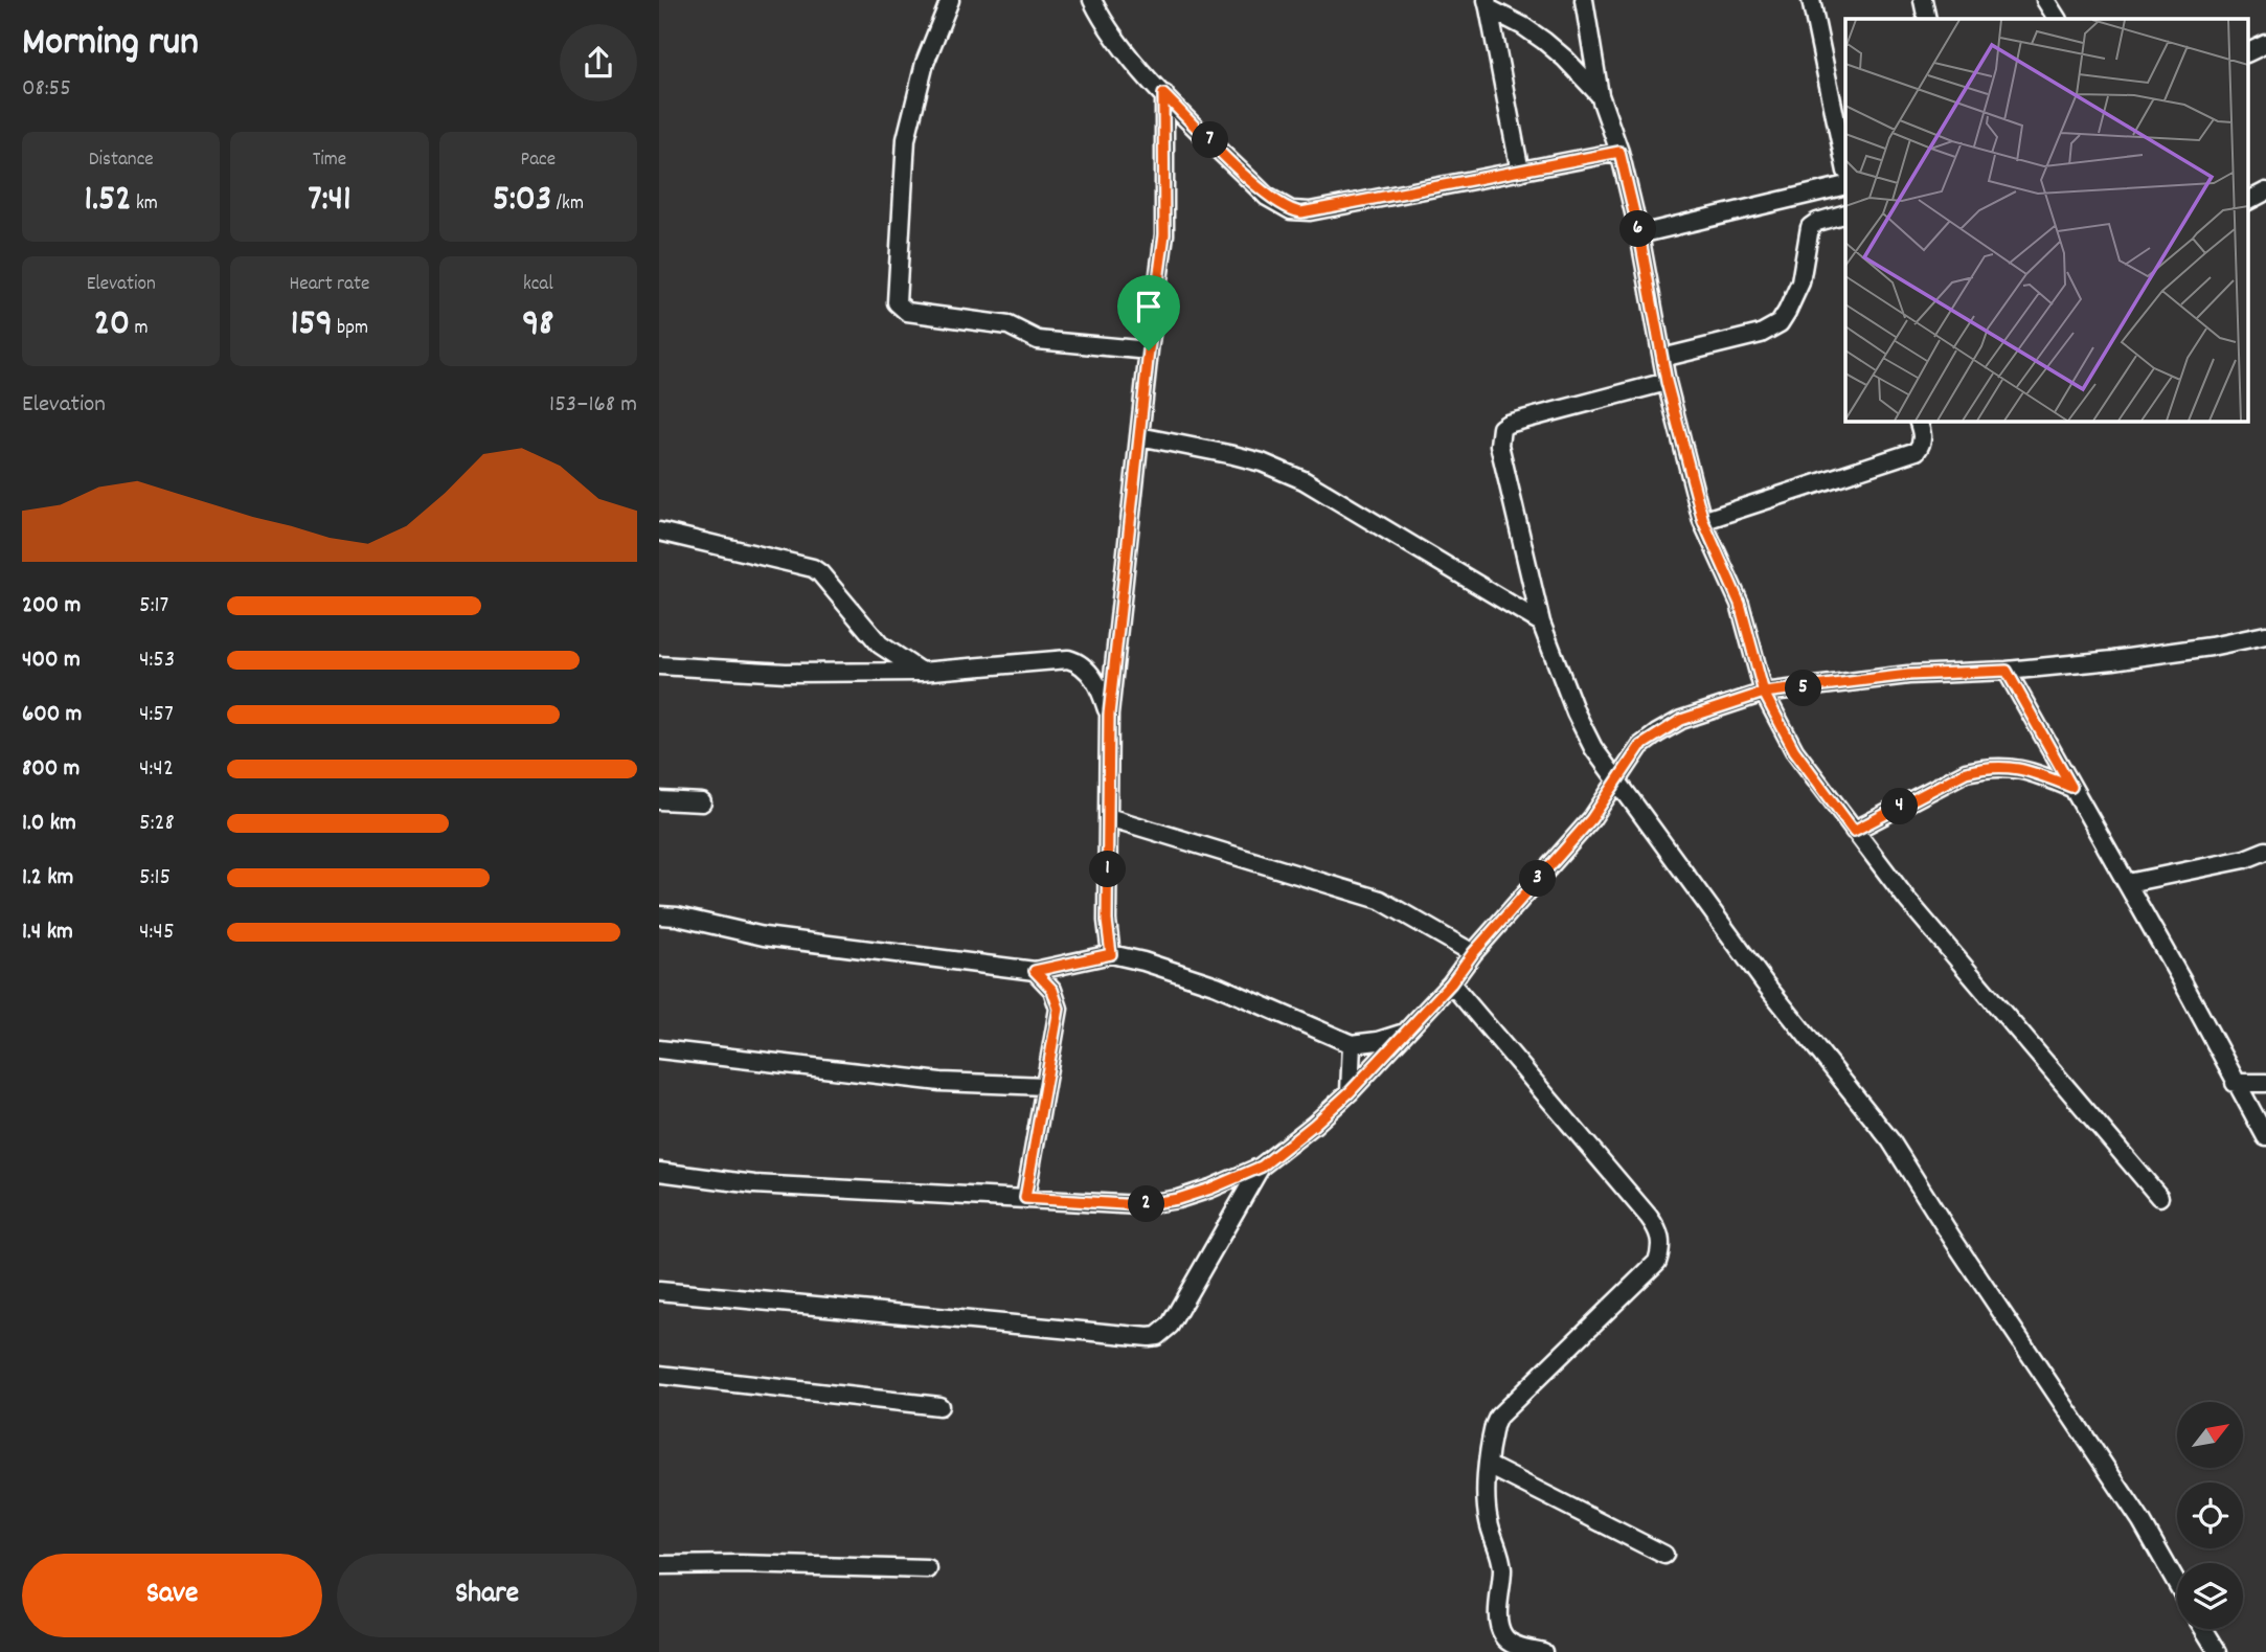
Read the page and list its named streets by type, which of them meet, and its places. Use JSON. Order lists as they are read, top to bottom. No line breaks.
{"north":"top right","page":{"heading":["Morning run","08:55"],"pins":["7","6","5","4","1","3","2"],"stats":[["Distance","1.52 km"],["Time","7:41"],["Pace","5:03 /km"],["Elevation","20 m"],["Heart rate","159 bpm"],["kcal","98"]],"chart":["Elevation","153–168 m"],"list":[{"name":"200 m","note":"5:17"},{"name":"400 m","note":"4:53"},{"name":"600 m","note":"4:57"},{"name":"800 m","note":"4:42"},{"name":"1.0 km","note":"5:28"},{"name":"1.2 km","note":"5:15"},{"name":"1.4 km","note":"4:45"}],"buttons":["Save","Share"]}}
